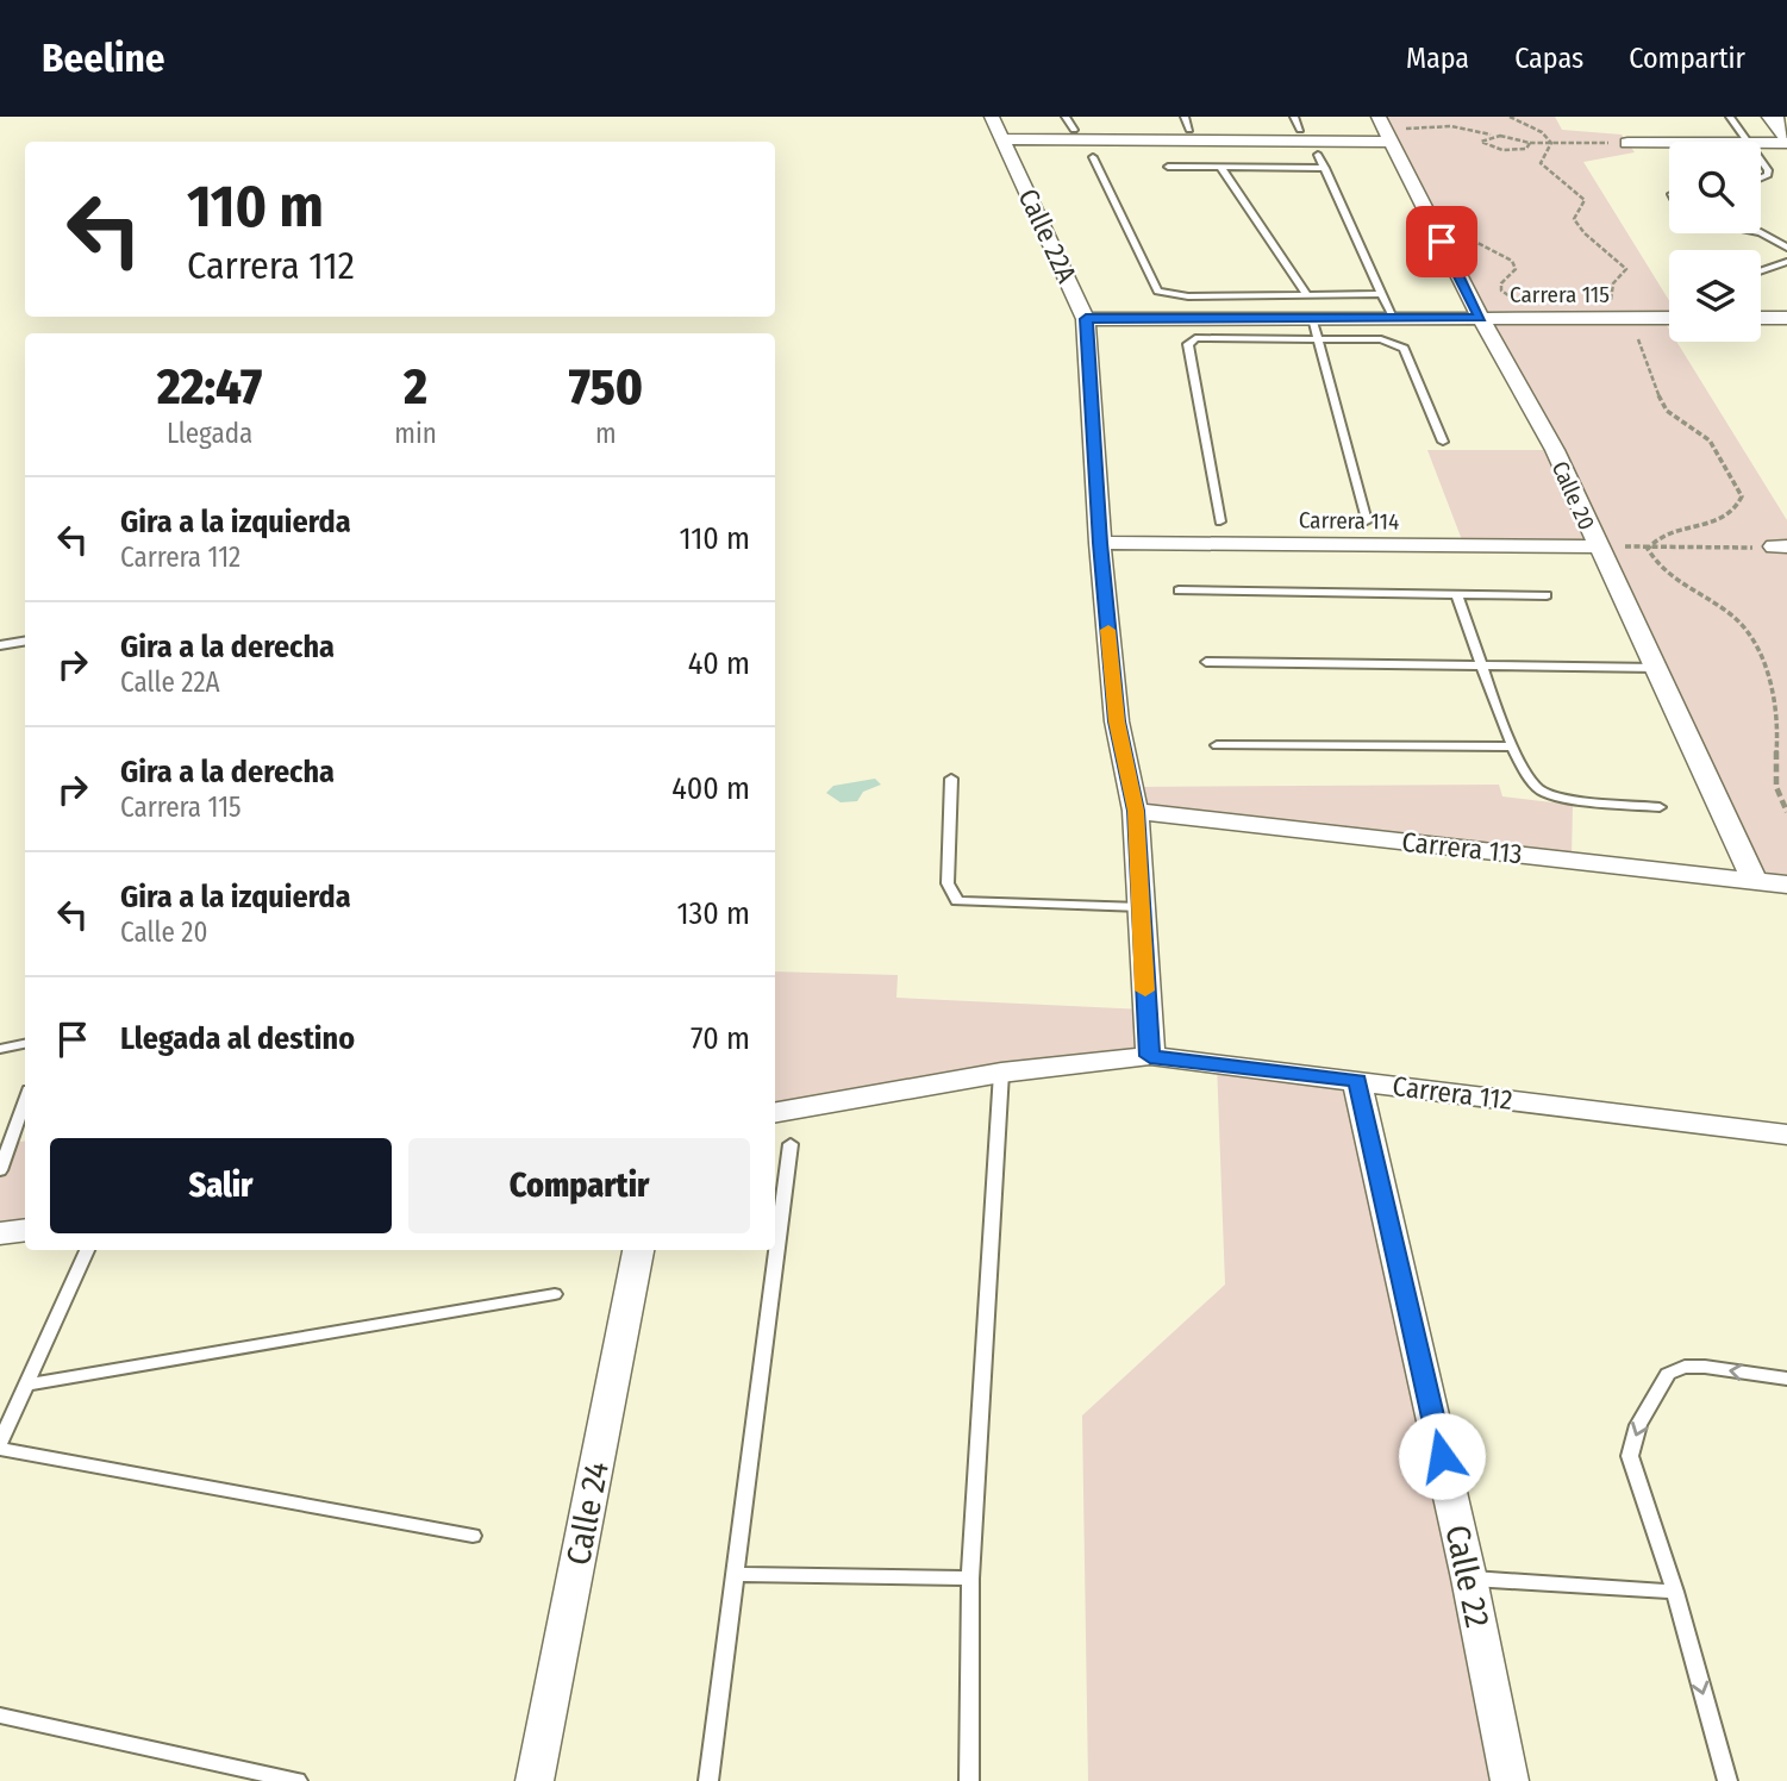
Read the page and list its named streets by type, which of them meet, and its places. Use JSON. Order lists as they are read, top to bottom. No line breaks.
{"streets":{"street":["Calle 22A","Carrera 115","Calle 20","Carrera 114","Carrera 113","Carrera 112","Calle 24","Calle 22"]},"crossings":[["Calle 22A","Carrera 115"],["Calle 22A","Carrera 114"],["Calle 22A","Carrera 113"],["Calle 22A","Carrera 112"],["Carrera 115","Calle 20"],["Calle 20","Carrera 114"],["Calle 20","Carrera 113"],["Carrera 112","Calle 22"]],"page":{"header":"Beeline","nav":["Mapa","Capas","Compartir"],"turn":["110 m","Carrera 112"],"eta":["22:47","Llegada","2","min","750","m"],"list":[{"name":"Gira a la izquierda","note":"Carrera 112","value":"110 m"},{"name":"Gira a la derecha","note":"Calle 22A","value":"40 m"},{"name":"Gira a la derecha","note":"Carrera 115","value":"400 m"},{"name":"Gira a la izquierda","note":"Calle 20","value":"130 m"},{"name":"Llegada al destino","value":"70 m"}],"buttons":["Salir","Compartir"]}}
